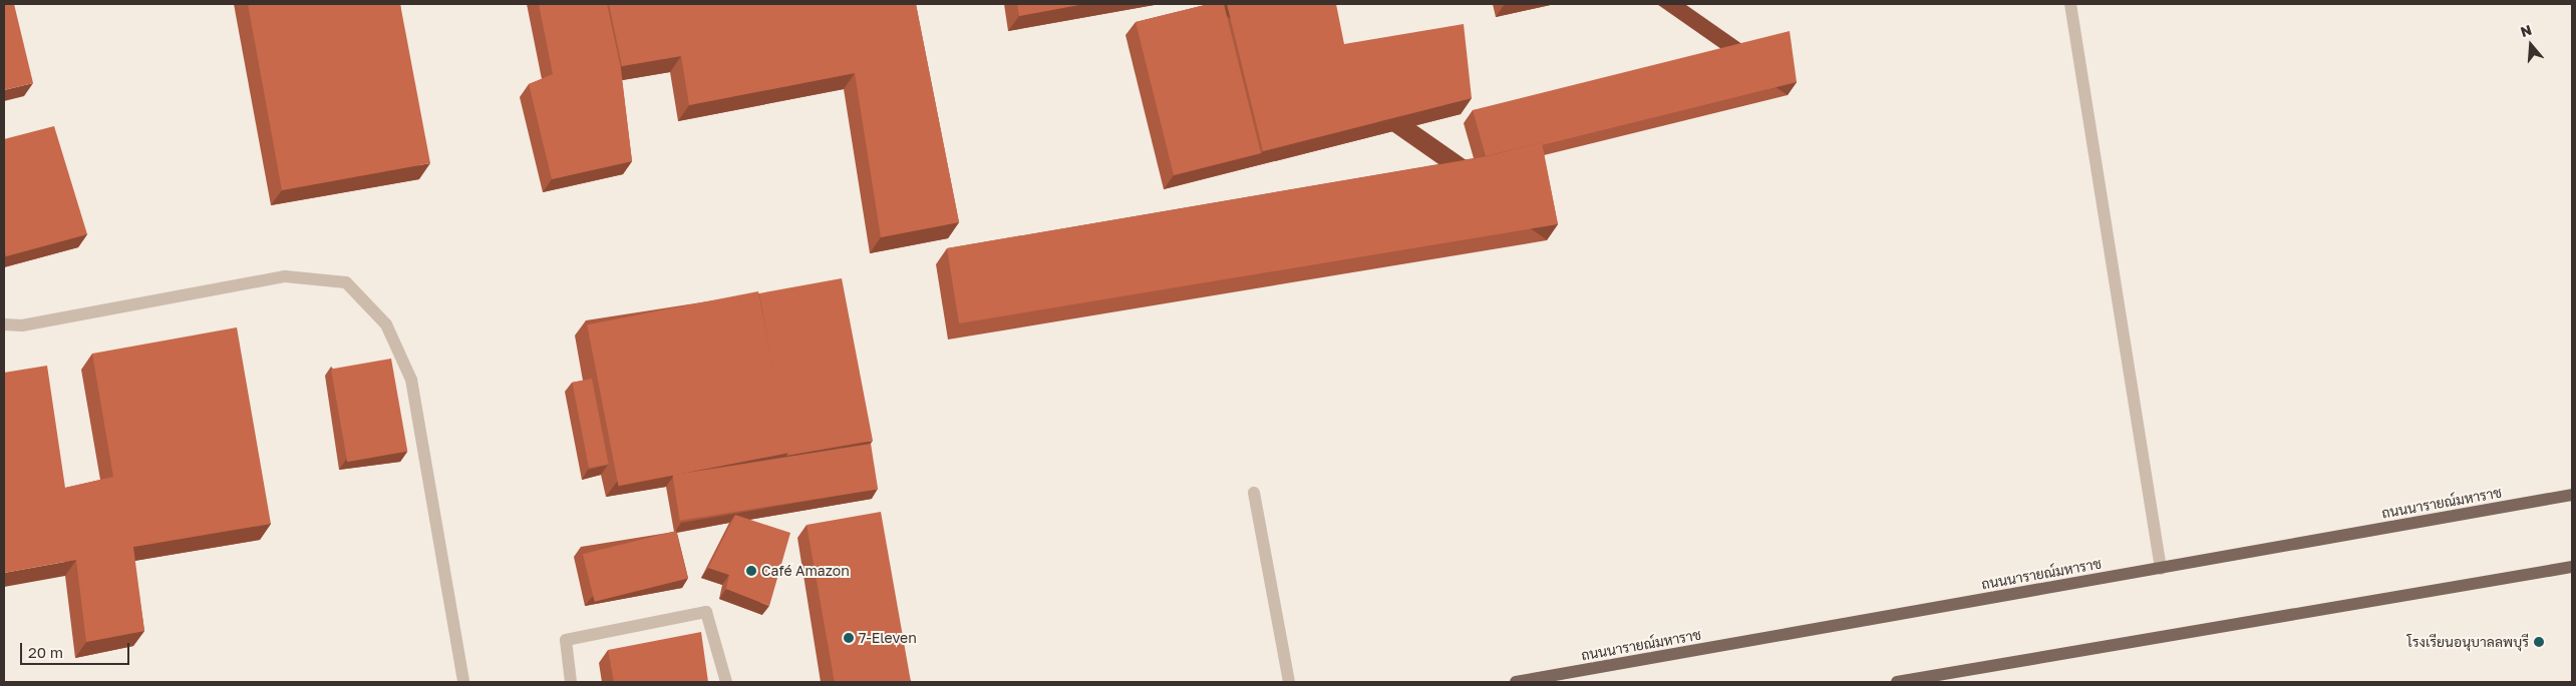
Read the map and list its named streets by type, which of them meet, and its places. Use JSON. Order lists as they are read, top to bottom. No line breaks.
{"streets":{"main road":["ถนนนารายณ์มหาราช"]},"places":["Café Amazon","7-Eleven","โรงเรียนอนุบาลลพบุรี"],"scale_bar":"20 m","north":"top"}
